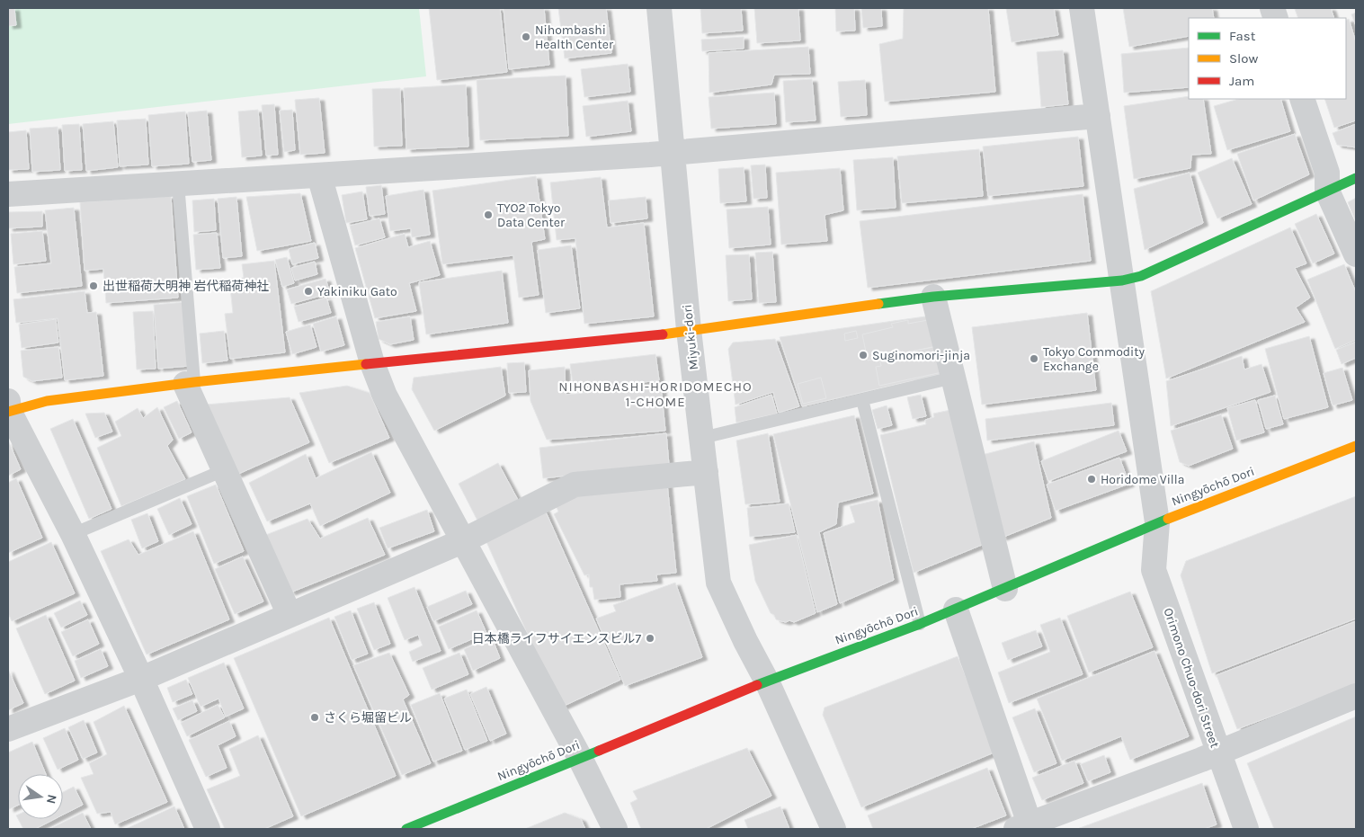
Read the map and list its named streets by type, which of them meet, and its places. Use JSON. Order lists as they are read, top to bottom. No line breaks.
{"streets":{"street":["Miyuki-dori","Ningyōchō Dori","Orimono Chuo-dori Street"]},"crossings":[["Miyuki-dori","Ningyōchō Dori"],["Ningyōchō Dori","Orimono Chuo-dori Street"]],"districts":["NIHONBASHI-HORIDOMECHO 1-CHOME"],"places":["Nihombashi Health Center","TYO2 Tokyo Data Center","出世稲荷大明神 岩代稲荷神社","Yakiniku Gato","Suginomori-jinja","Tokyo Commodity Exchange","Horidome Villa","日本橋ライフサイエンスビル7","さくら堀留ビル"],"legend":["Fast","Slow","Jam"],"north":"right"}
